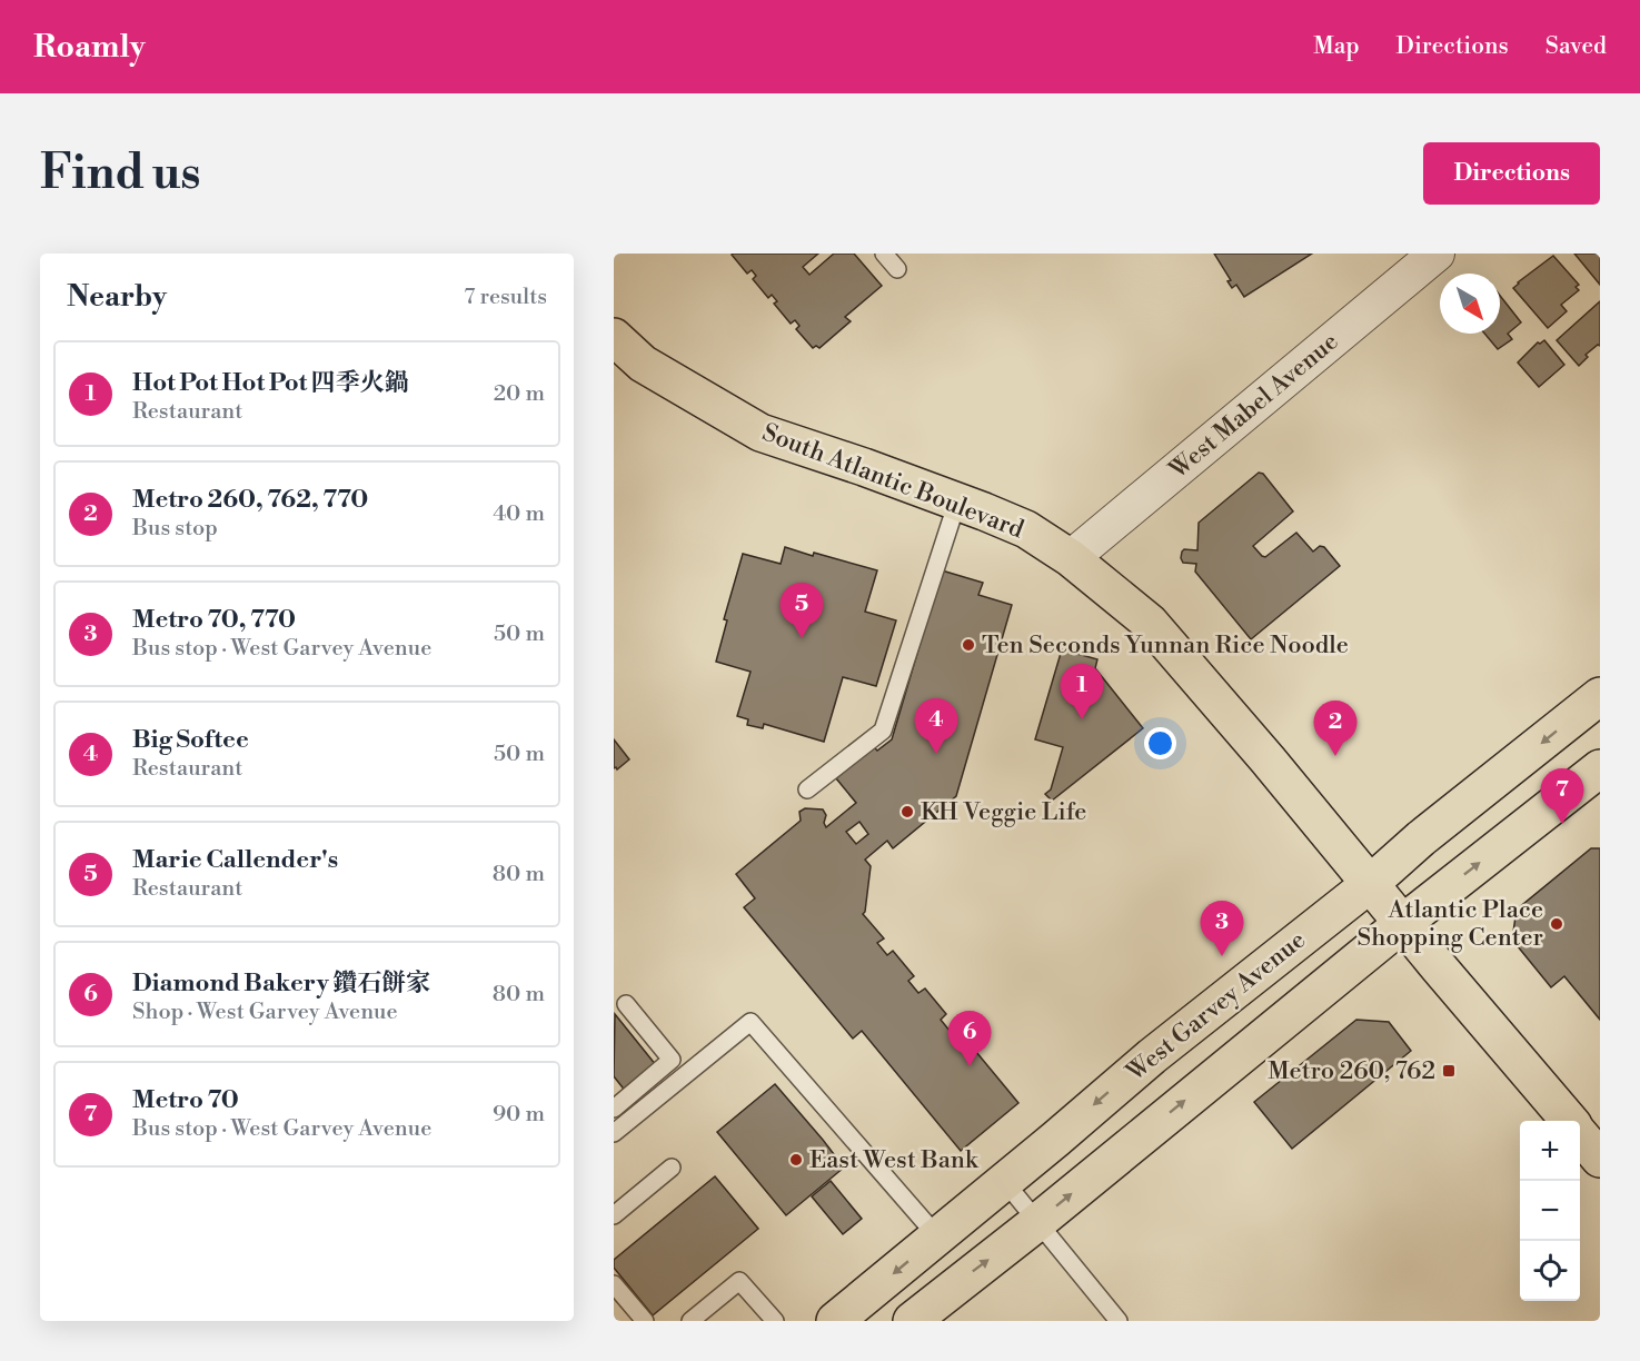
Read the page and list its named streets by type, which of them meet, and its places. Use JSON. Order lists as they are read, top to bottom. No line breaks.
{"streets":{"main road":["South Atlantic Boulevard","West Garvey Avenue"],"street":["West Mabel Avenue"]},"crossings":[["West Mabel Avenue","South Atlantic Boulevard"],["South Atlantic Boulevard","West Garvey Avenue"]],"places":{"other":["Ten Seconds Yunnan Rice Noodle","KH Veggie Life","Atlantic Place Shopping Center","East West Bank"],"transit":["Metro 260, 762"]},"north":"bottom right","page":{"header":"Roamly","nav":["Map","Directions","Saved"],"buttons":"Directions","title":"Find us","heading":["Nearby","7 results"],"list":[{"mark":"1","name":"Hot Pot Hot Pot 四季火鍋","note":"Restaurant","value":"20 m"},{"mark":"2","name":"Metro 260, 762, 770","note":"Bus stop","value":"40 m"},{"mark":"3","name":"Metro 70, 770","note":"Bus stop · West Garvey Avenue","value":"50 m"},{"mark":"4","name":"Big Softee","note":"Restaurant","value":"50 m"},{"mark":"5","name":"Marie Callender's","note":"Restaurant","value":"80 m"},{"mark":"6","name":"Diamond Bakery 鑽石餅家","note":"Shop · West Garvey Avenue","value":"80 m"},{"mark":"7","name":"Metro 70","note":"Bus stop · West Garvey Avenue","value":"90 m"}],"pins":["5","1","4","2","7","3","6"],"map_buttons":["+","−"]}}
